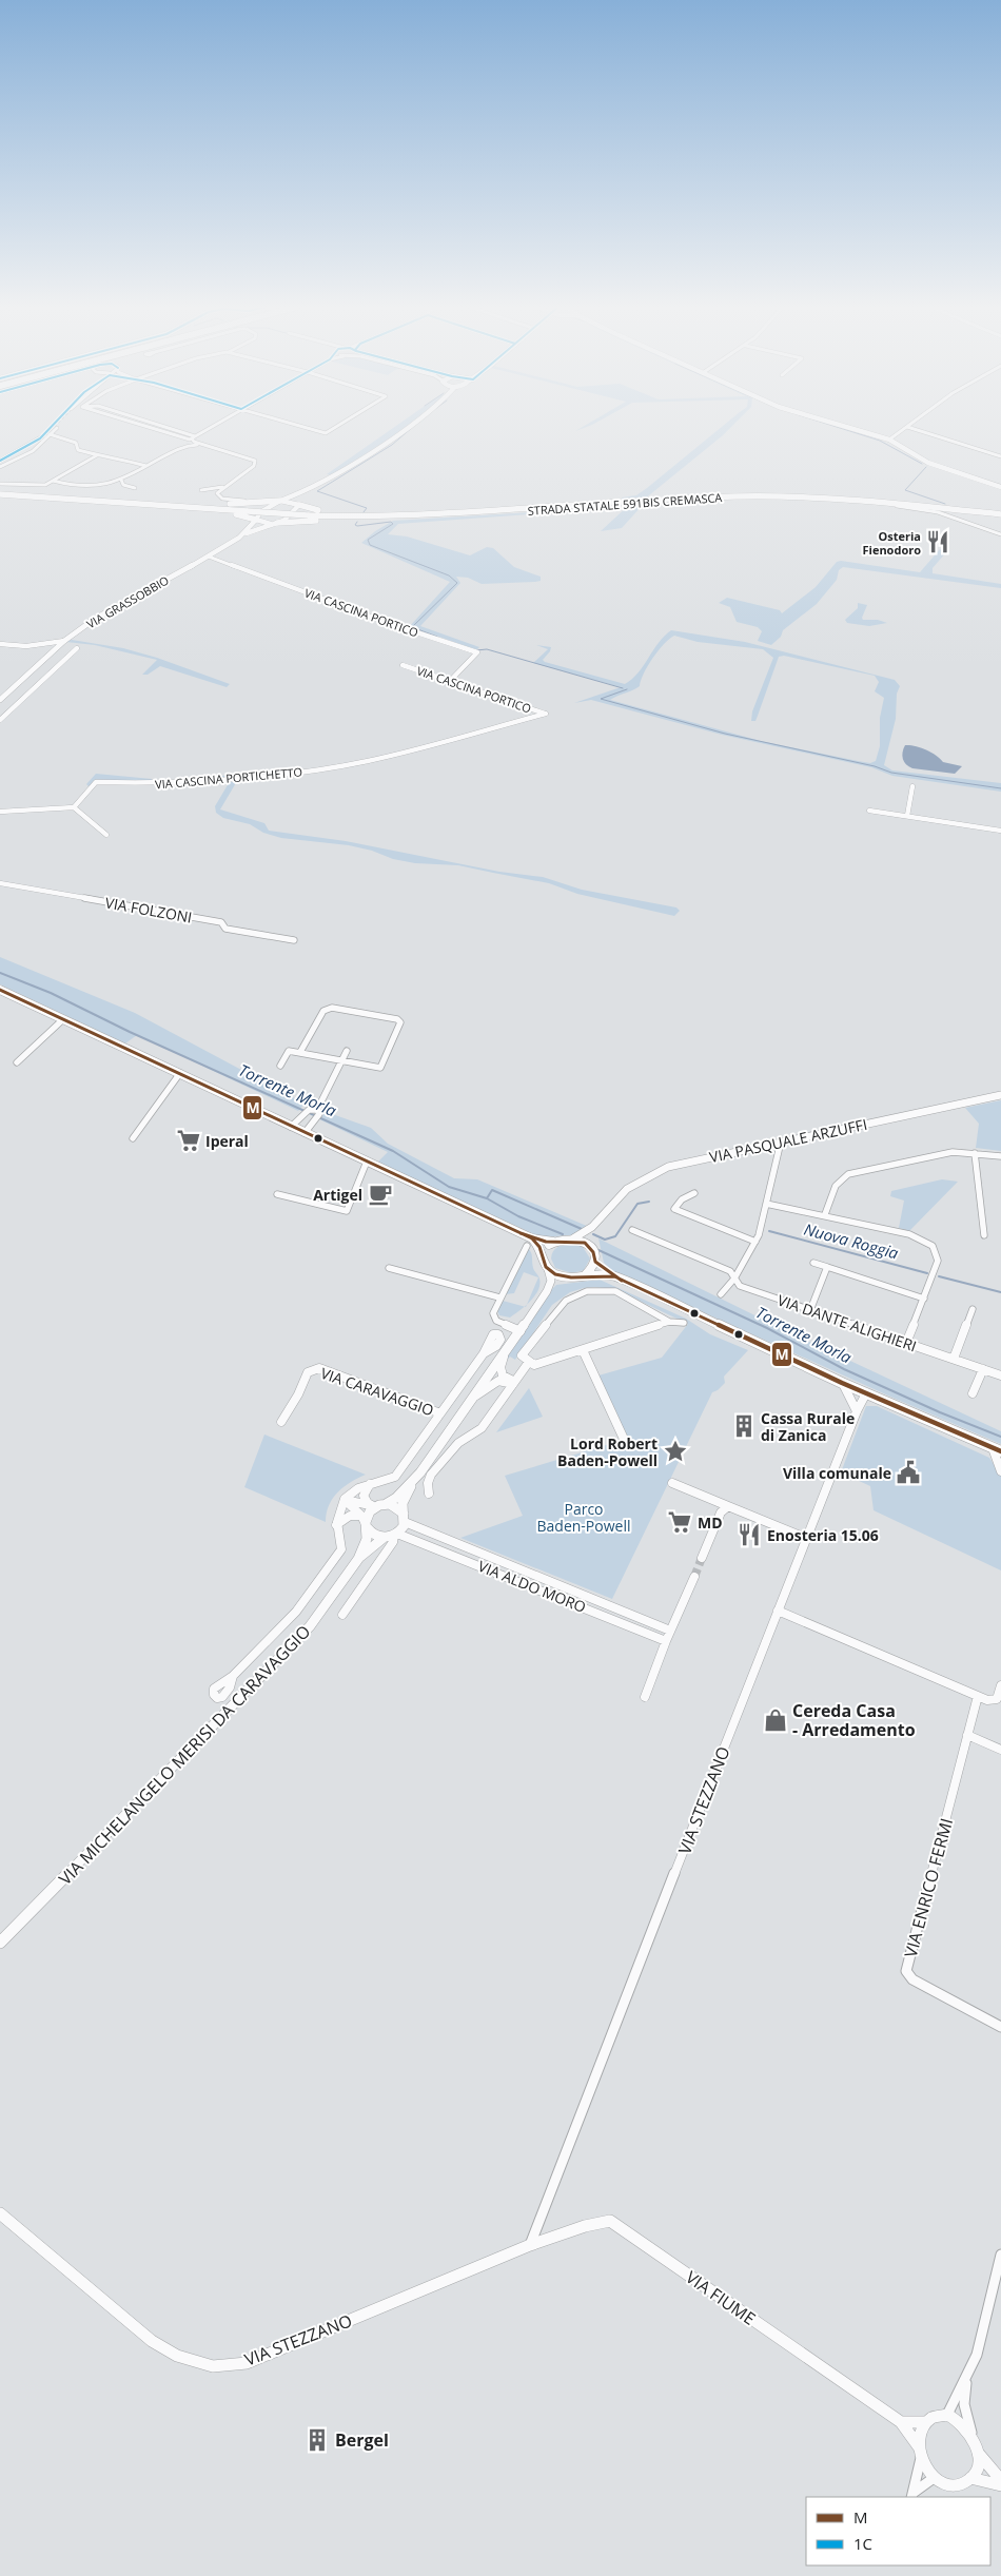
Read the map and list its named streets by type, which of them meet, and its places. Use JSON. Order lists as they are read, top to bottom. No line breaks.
{"streets":{"highway":["STRADA STATALE 591BIS CREMASCA"],"street":["VIA GRASSOBBIO","VIA CASCINA PORTICO","VIA CASCINA PORTICHETTO","VIA FOLZONI","VIA PASQUALE ARZUFFI","VIA DANTE ALIGHIERI","VIA CARAVAGGIO","VIA ALDO MORO","VIA MICHELANGELO MERISI DA CARAVAGGIO","VIA STEZZANO","VIA ENRICO FERMI","VIA FIUME"]},"crossings":[["VIA GRASSOBBIO","VIA CASCINA PORTICO"],["VIA CASCINA PORTICO","VIA CASCINA PORTICHETTO"],["VIA ALDO MORO","VIA MICHELANGELO MERISI DA CARAVAGGIO"],["VIA STEZZANO","VIA FIUME"]],"water":["Torrente Morla","Nuova Roggia"],"parks":["Parco Baden-Powell"],"places":{"restaurant":["Osteria Fienodoro","Enosteria 15.06"],"supermarket":["Iperal","MD"],"cafe":["Artigel"],"building":["Cassa Rurale di Zanica","Bergel"],"place":["Lord Robert Baden-Powell"],"public building":["Villa comunale"],"shop":["Cereda Casa - Arredamento"]},"lines":["transit line 1C","transit line M"],"legend":["M","1C"]}
